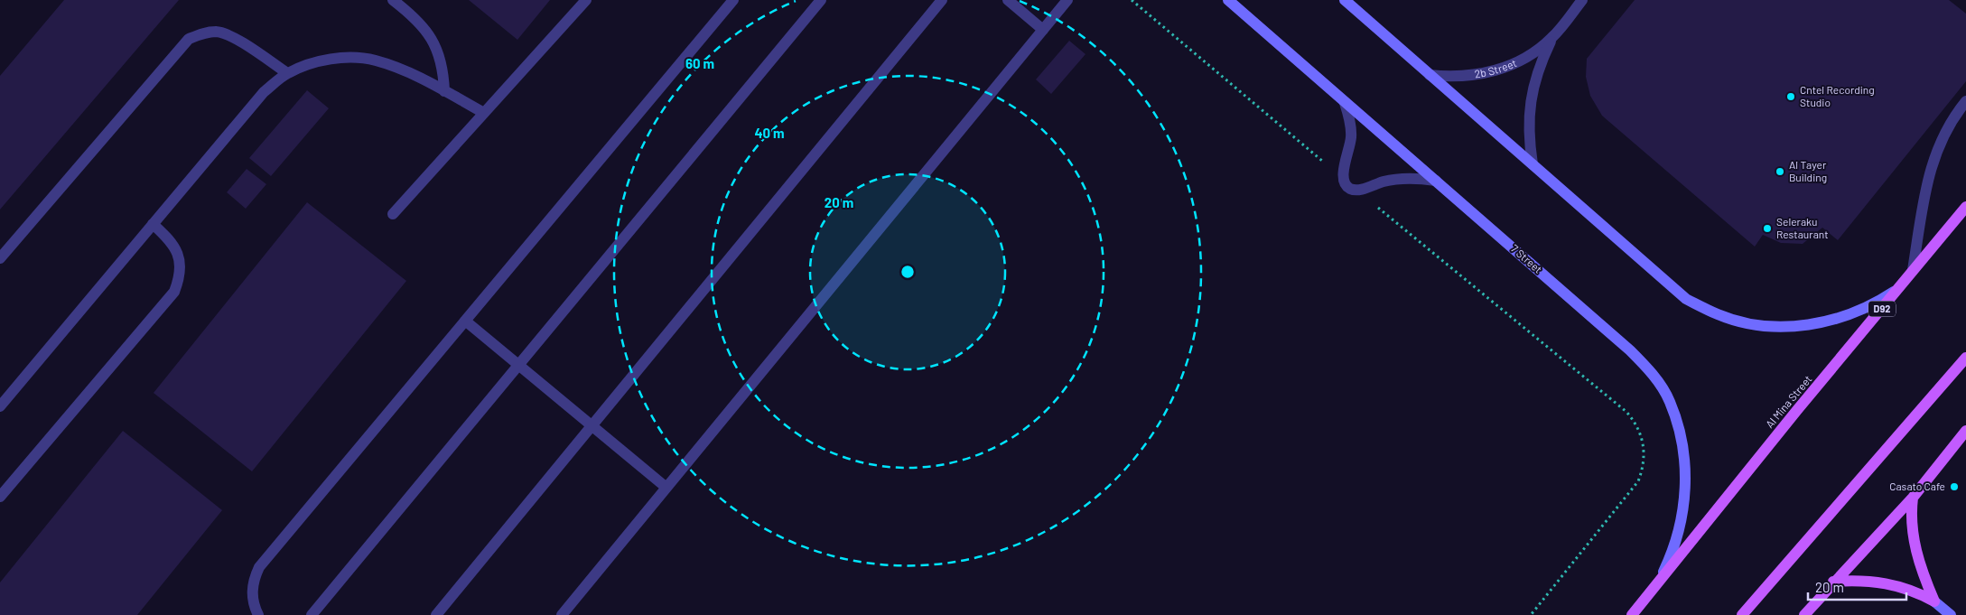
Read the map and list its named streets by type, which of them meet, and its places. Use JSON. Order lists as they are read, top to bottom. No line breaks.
{"streets":{"main road":["7 Street","D92","Al Mina Street"],"street":["2b Street"]},"crossings":[["7 Street","Al Mina Street"]],"places":["Cntel Recording Studio","Al Tayer Building","Seleraku Restaurant","Casato Cafe"],"scale_bar":"20 m","rings":["60 m","40 m","20 m"]}
